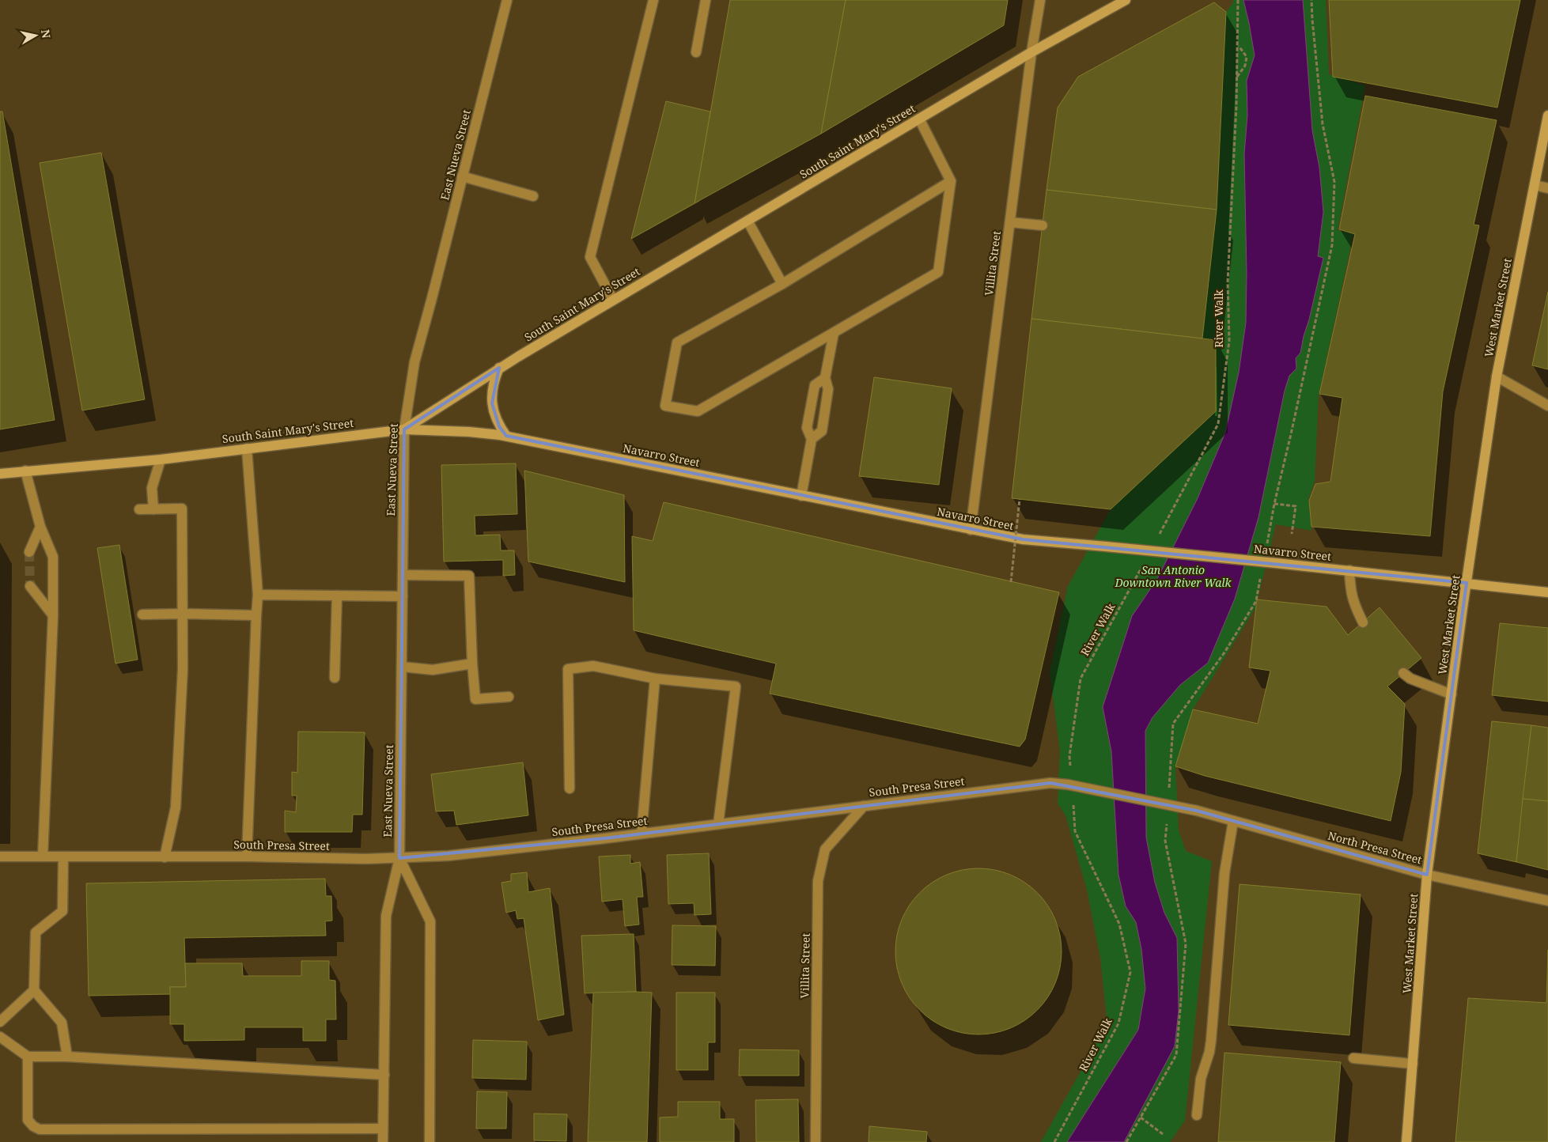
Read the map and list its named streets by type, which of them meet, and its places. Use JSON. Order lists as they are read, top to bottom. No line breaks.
{"streets":{"main road":["South Saint Mary's Street","West Market Street","Navarro Street"],"street":["East Nueva Street","Villita Street","South Presa Street","North Presa Street"],"path":["River Walk"]},"crossings":[["South Saint Mary's Street","East Nueva Street"],["South Saint Mary's Street","Villita Street"],["South Saint Mary's Street","Navarro Street"],["East Nueva Street","Navarro Street"],["East Nueva Street","South Presa Street"],["Villita Street","Navarro Street"],["Villita Street","South Presa Street"],["West Market Street","Navarro Street"],["West Market Street","North Presa Street"],["South Presa Street","North Presa Street"]],"parks":["San Antonio Downtown River Walk"],"north":"right"}
